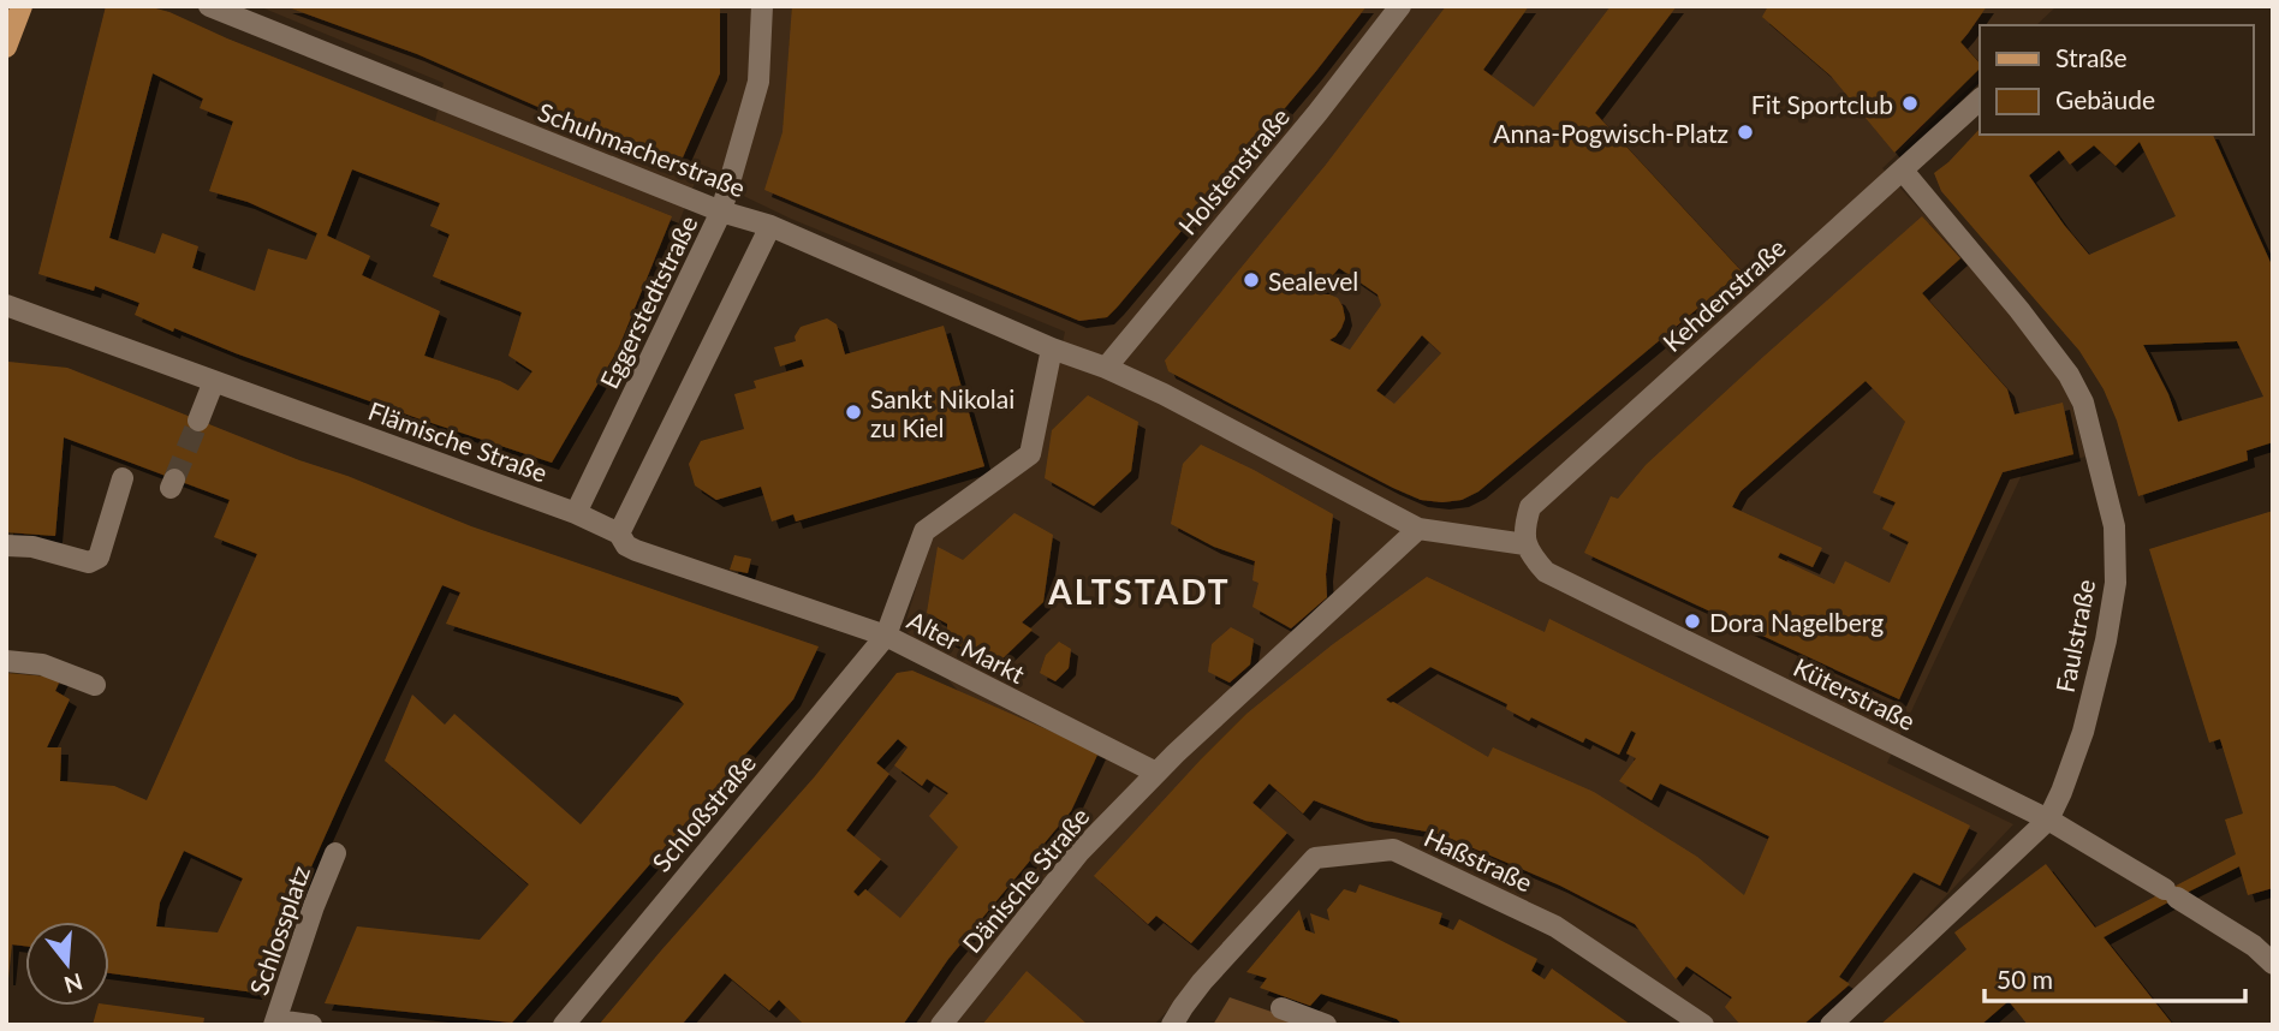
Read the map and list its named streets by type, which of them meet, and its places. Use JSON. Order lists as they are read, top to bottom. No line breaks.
{"streets":{"street":["Schuhmacherstraße","Holstenstraße","Kehdenstraße","Eggerstedtstraße","Flämische Straße","Faulstraße","Alter Markt","Küterstraße","Schloßstraße","Haßstraße","Dänische Straße","Schlossplatz"]},"crossings":[["Schuhmacherstraße","Eggerstedtstraße"],["Schuhmacherstraße","Alter Markt"],["Kehdenstraße","Faulstraße"],["Kehdenstraße","Küterstraße"],["Eggerstedtstraße","Flämische Straße"],["Flämische Straße","Alter Markt"],["Flämische Straße","Schloßstraße"],["Faulstraße","Küterstraße"],["Alter Markt","Schloßstraße"],["Alter Markt","Dänische Straße"]],"districts":["ALTSTADT"],"places":["Fit Sportclub","Anna-Pogwisch-Platz","Sealevel","Sankt Nikolai zu Kiel","Dora Nagelberg"],"legend":["Straße","Gebäude"],"scale_bar":"50 m","north":"bottom"}
